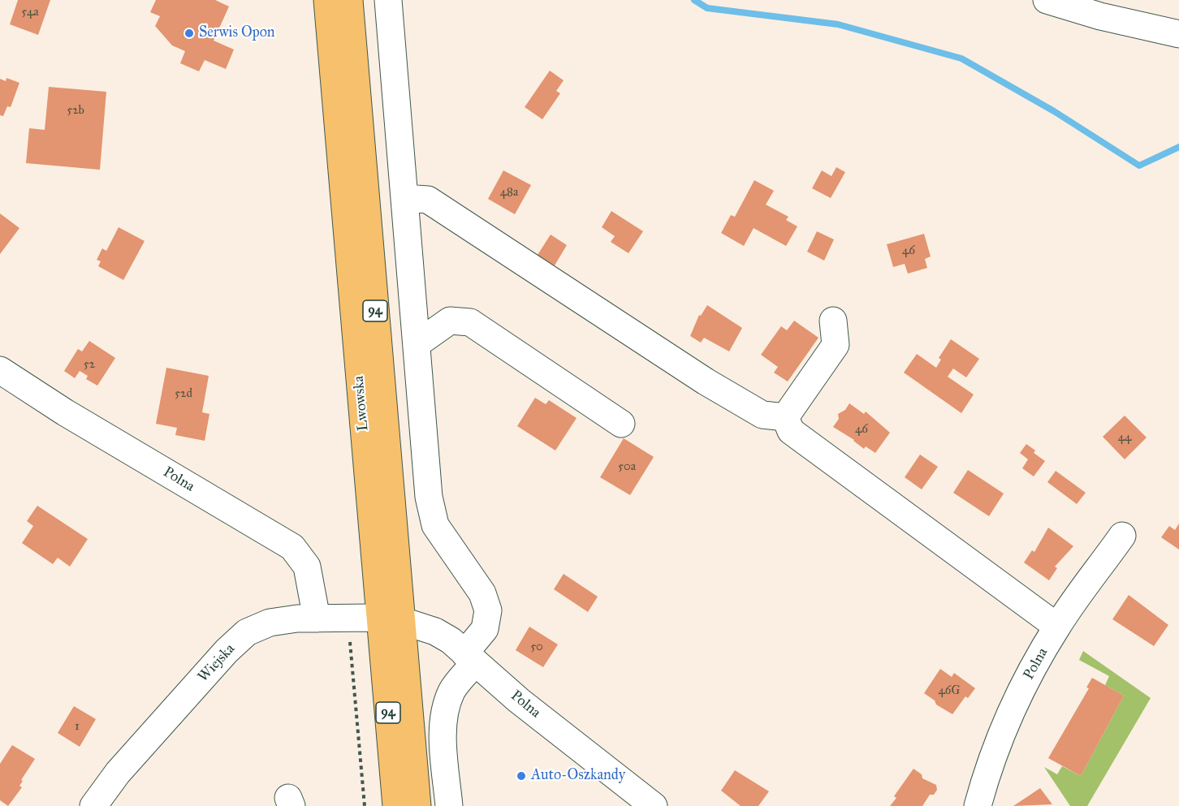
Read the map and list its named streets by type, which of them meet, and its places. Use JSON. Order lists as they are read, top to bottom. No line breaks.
{"streets":{"main road":["94","Lwowska"],"street":["Polna","Wiejska"]},"crossings":[["Lwowska","Polna"],["Lwowska","Wiejska"],["Polna","Wiejska"]],"places":["Serwis Opon","Auto-Oszkandy"],"house_numbers":["54a","52b","48a","46","52","52d","46","44","50a","50","46G","1"]}
